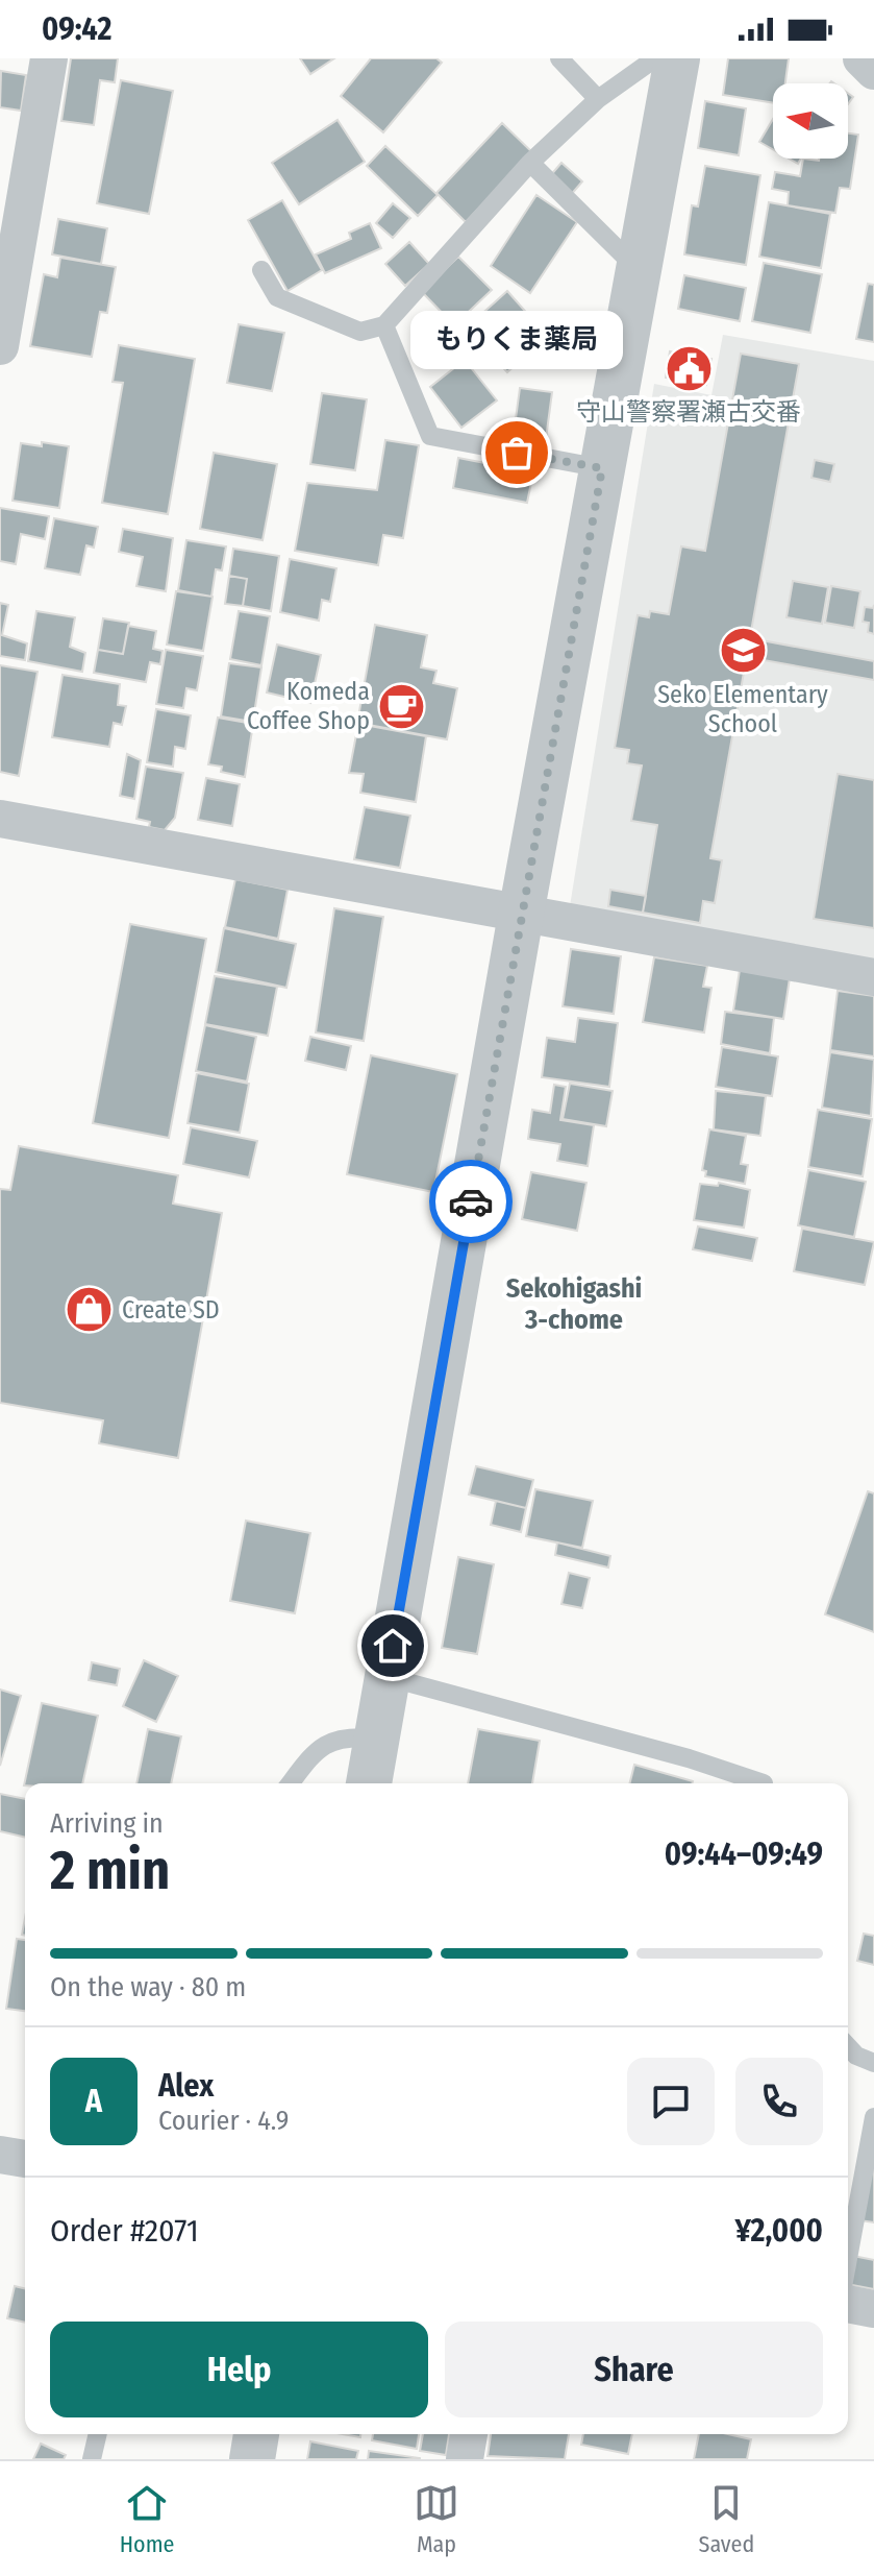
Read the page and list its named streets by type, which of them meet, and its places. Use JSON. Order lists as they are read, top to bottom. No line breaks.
{"districts":["Sekohigashi 3-chome"],"places":{"public building":["守山警察署瀬古交番"],"other":["もりくま薬局"],"school or university":["Seko Elementary School"],"cafe":["Komeda Coffee Shop"],"shop":["Create SD"]},"north":"left","page":{"status":"09:42","bubble":"もりくま薬局","heading":["2 min","Arriving in","09:44–09:49"],"panel":["Alex","Courier · 4.9","Order #2071","¥2,000"],"bar":"On the way · 80 m","round":"A","buttons":["Help","Share"],"tabs":["Home","Map","Saved"]}}
